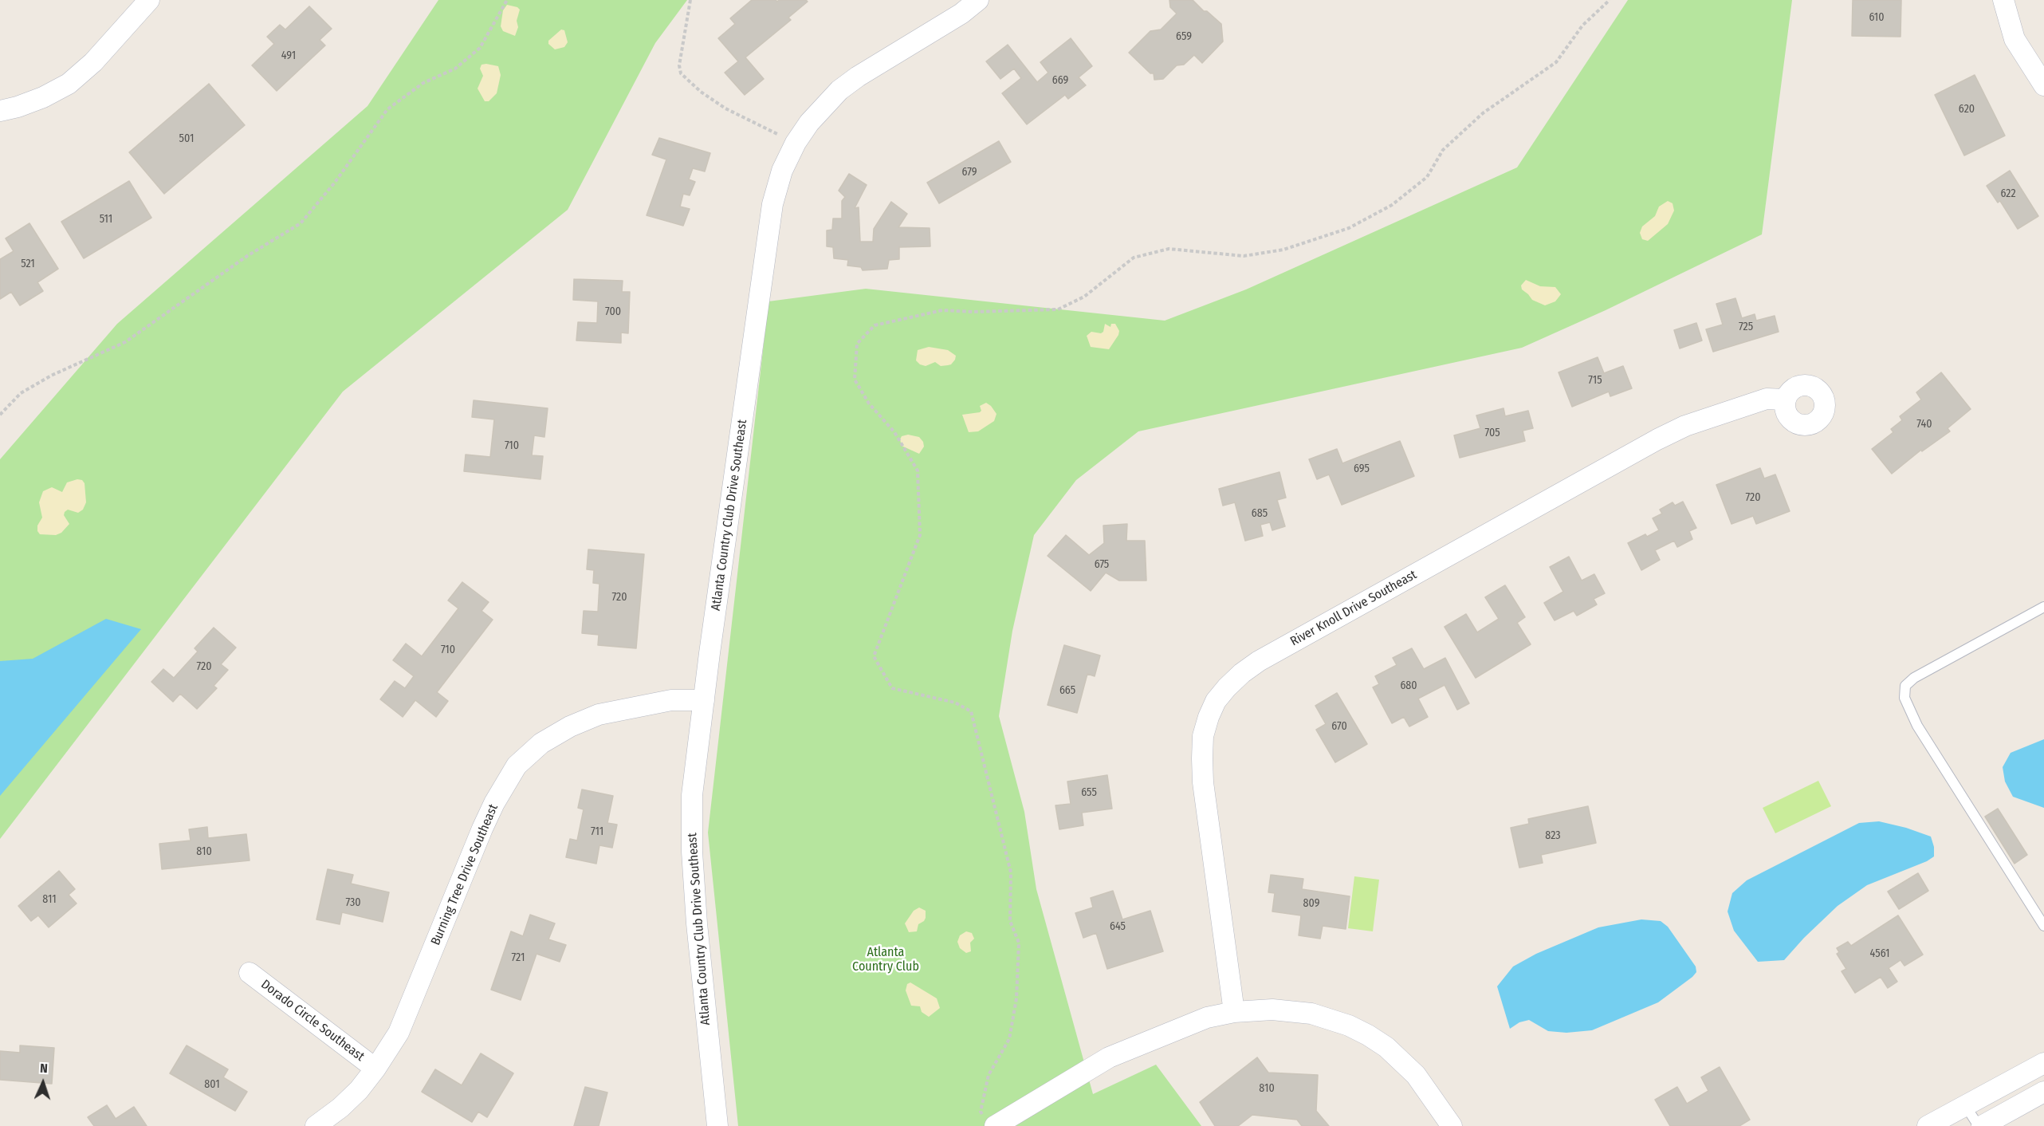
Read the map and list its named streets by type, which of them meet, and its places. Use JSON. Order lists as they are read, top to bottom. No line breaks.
{"streets":{"street":["Atlanta Country Club Drive Southeast","River Knoll Drive Southeast","Burning Tree Drive Southeast","Dorado Circle Southeast"]},"crossings":[["Atlanta Country Club Drive Southeast","Burning Tree Drive Southeast"],["Burning Tree Drive Southeast","Dorado Circle Southeast"]],"parks":["Atlanta Country Club"],"house_numbers":["610","659","491","669","620","501","679","622","511","521","700","725","715","740","705","710","695","720","685","675","720","710","720","680","665","670","655","711","823","810","811","730","809","645","4561","721","801","810"],"north":"top"}
